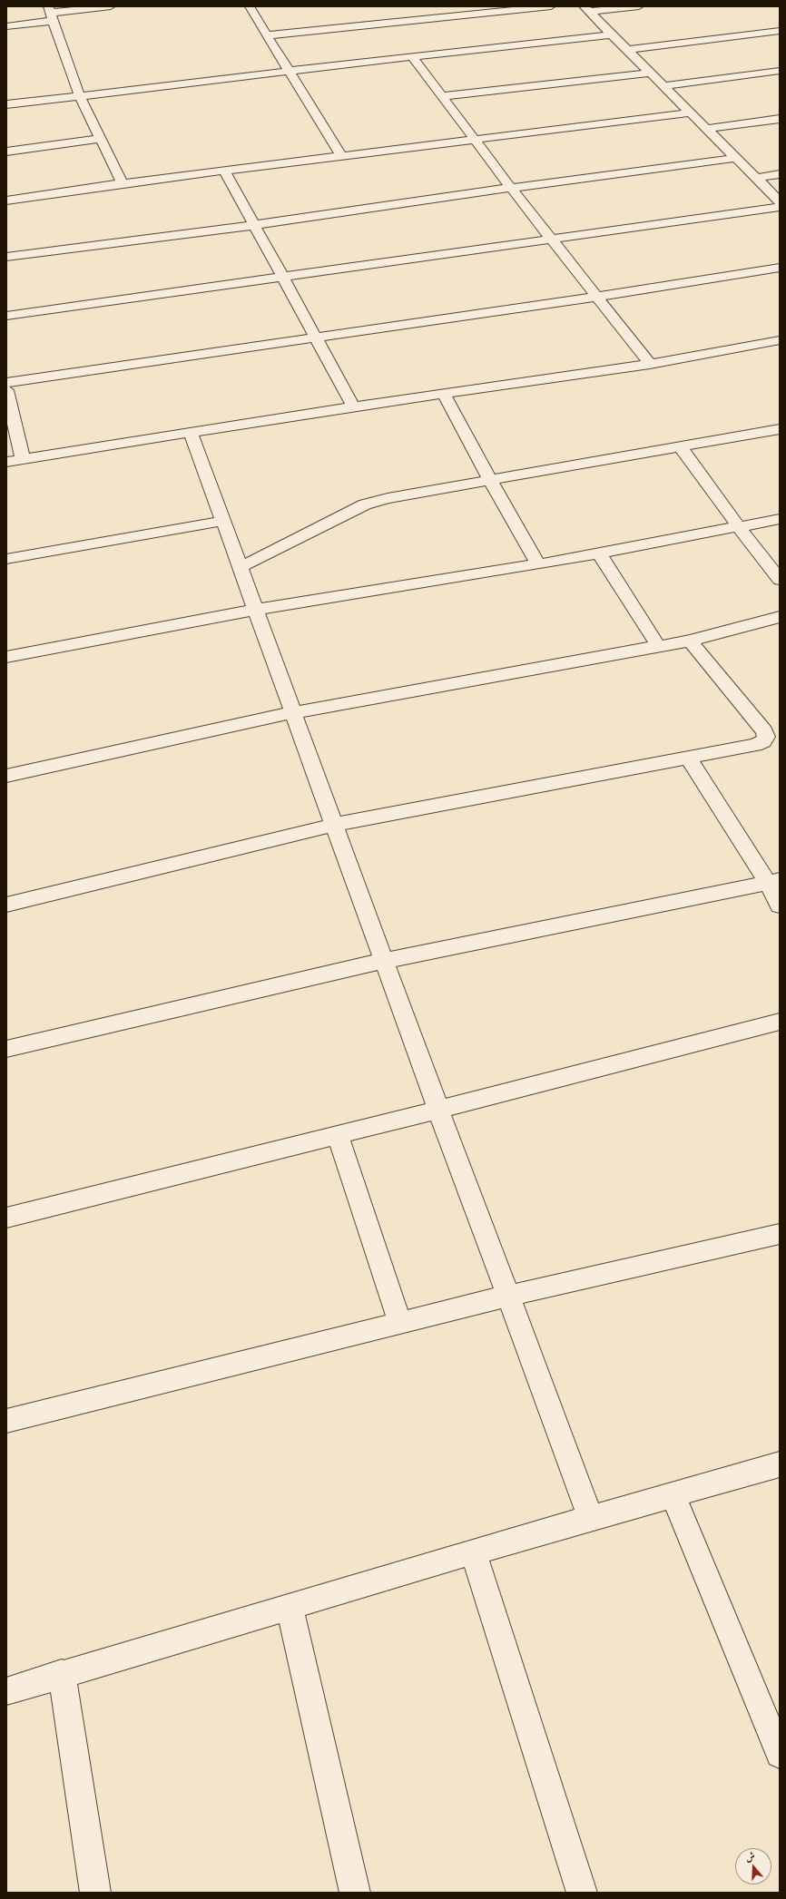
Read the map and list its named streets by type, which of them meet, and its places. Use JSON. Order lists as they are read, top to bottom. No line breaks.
{"north":"top"}
